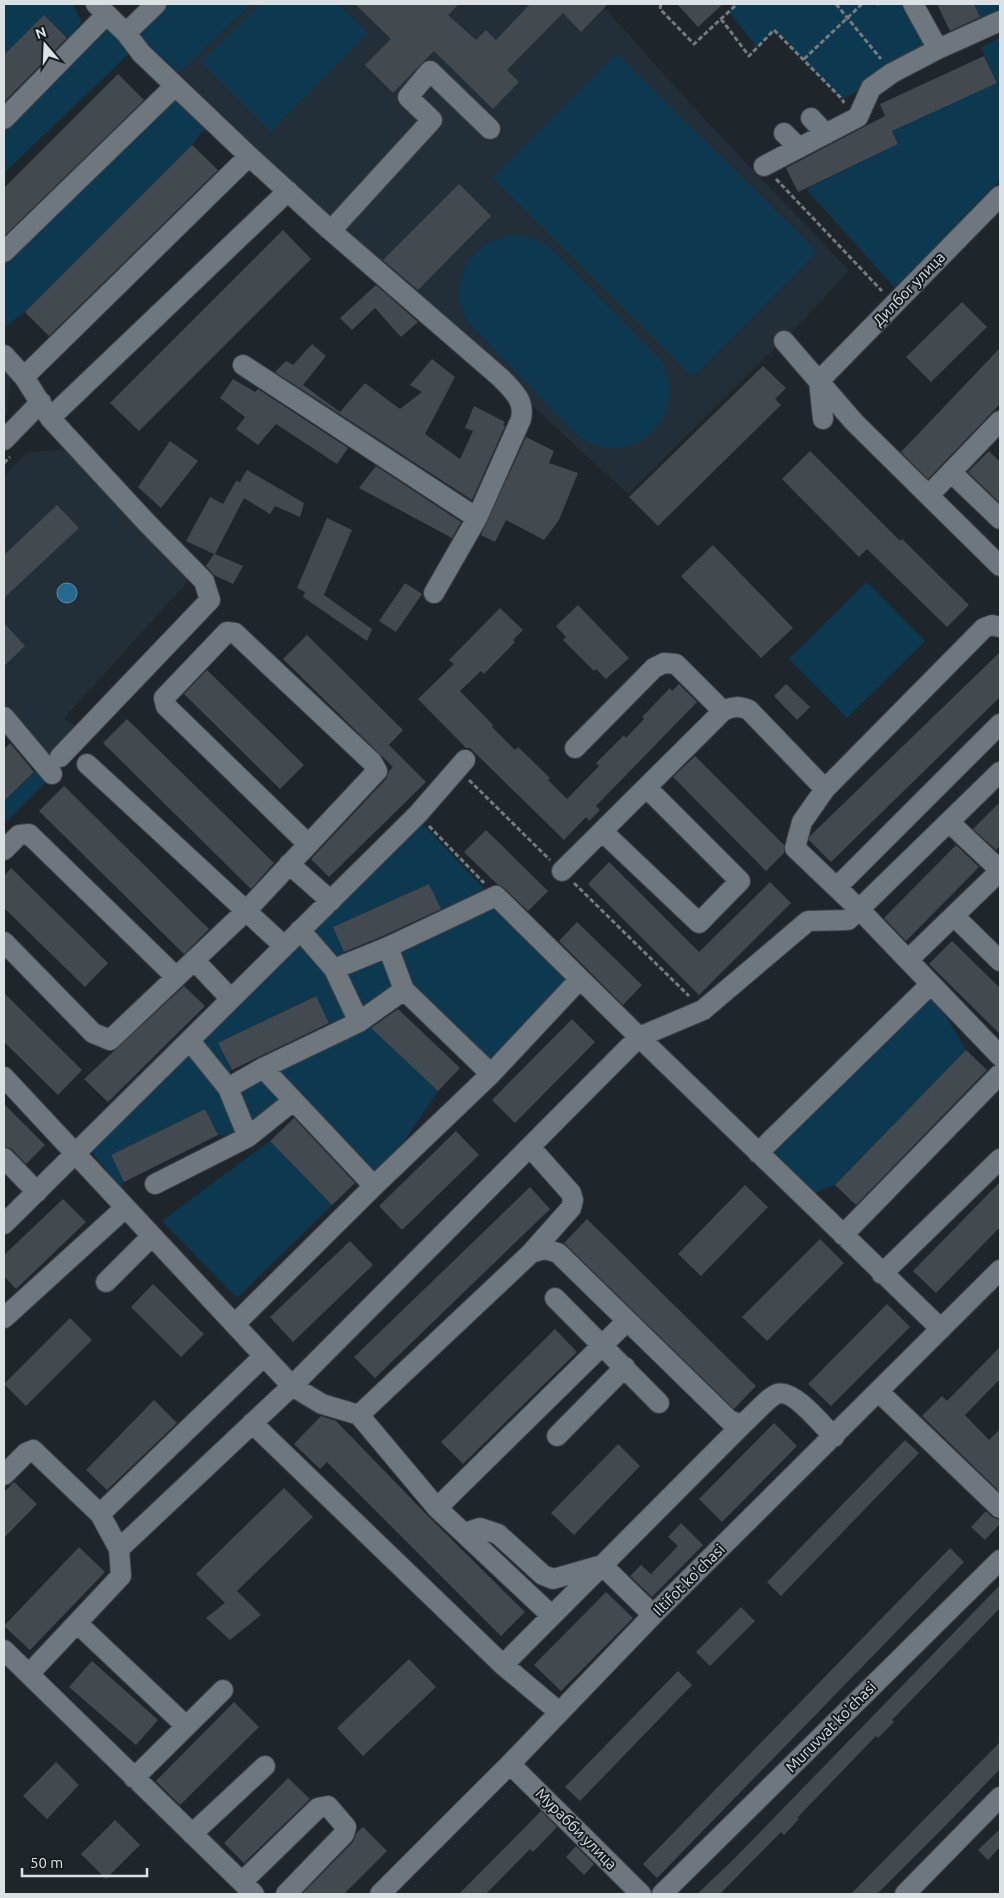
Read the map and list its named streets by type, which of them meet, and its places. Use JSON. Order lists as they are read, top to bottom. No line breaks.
{"streets":{"street":["Дилбог улица","Iltifot ko'chasi","Muruvvat ko'chasi","Мурабби улица"]},"crossings":[["Iltifot ko'chasi","Мурабби улица"]],"scale_bar":"50 m","north":"top"}
